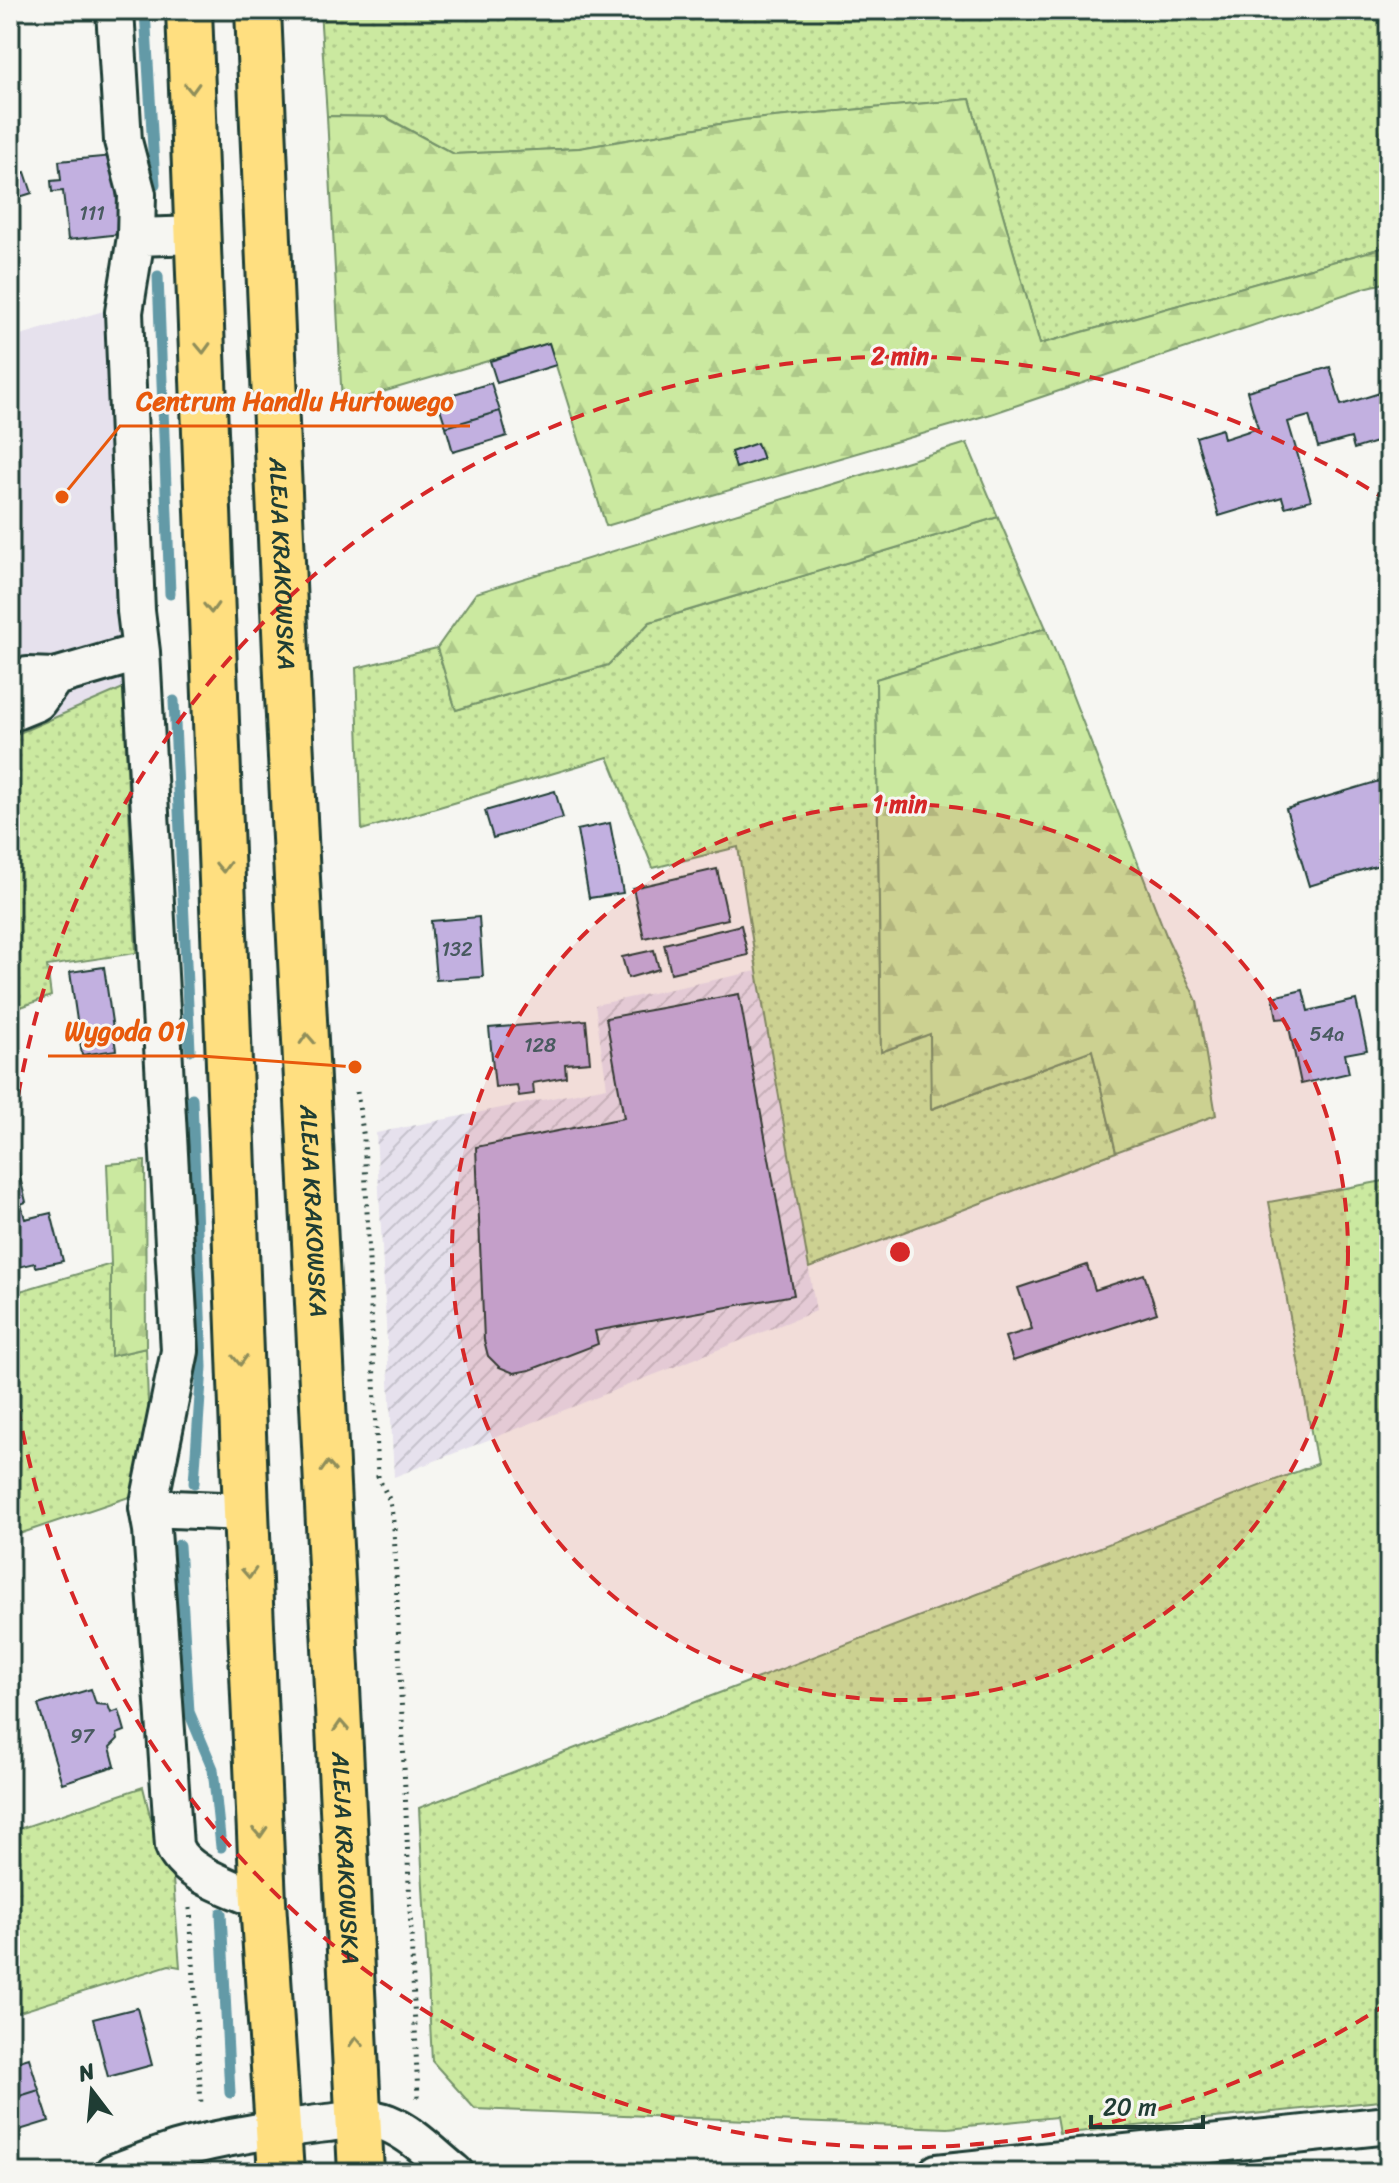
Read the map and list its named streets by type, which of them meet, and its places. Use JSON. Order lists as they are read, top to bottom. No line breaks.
{"streets":{"main road":["ALEJA KRAKOWSKA"]},"places":["Centrum Handlu Hurtowego","Wygoda 01"],"house_numbers":["111","132","54a","128","97"],"scale_bar":"20 m","north":"top","rings":["2 min","1 min"]}
